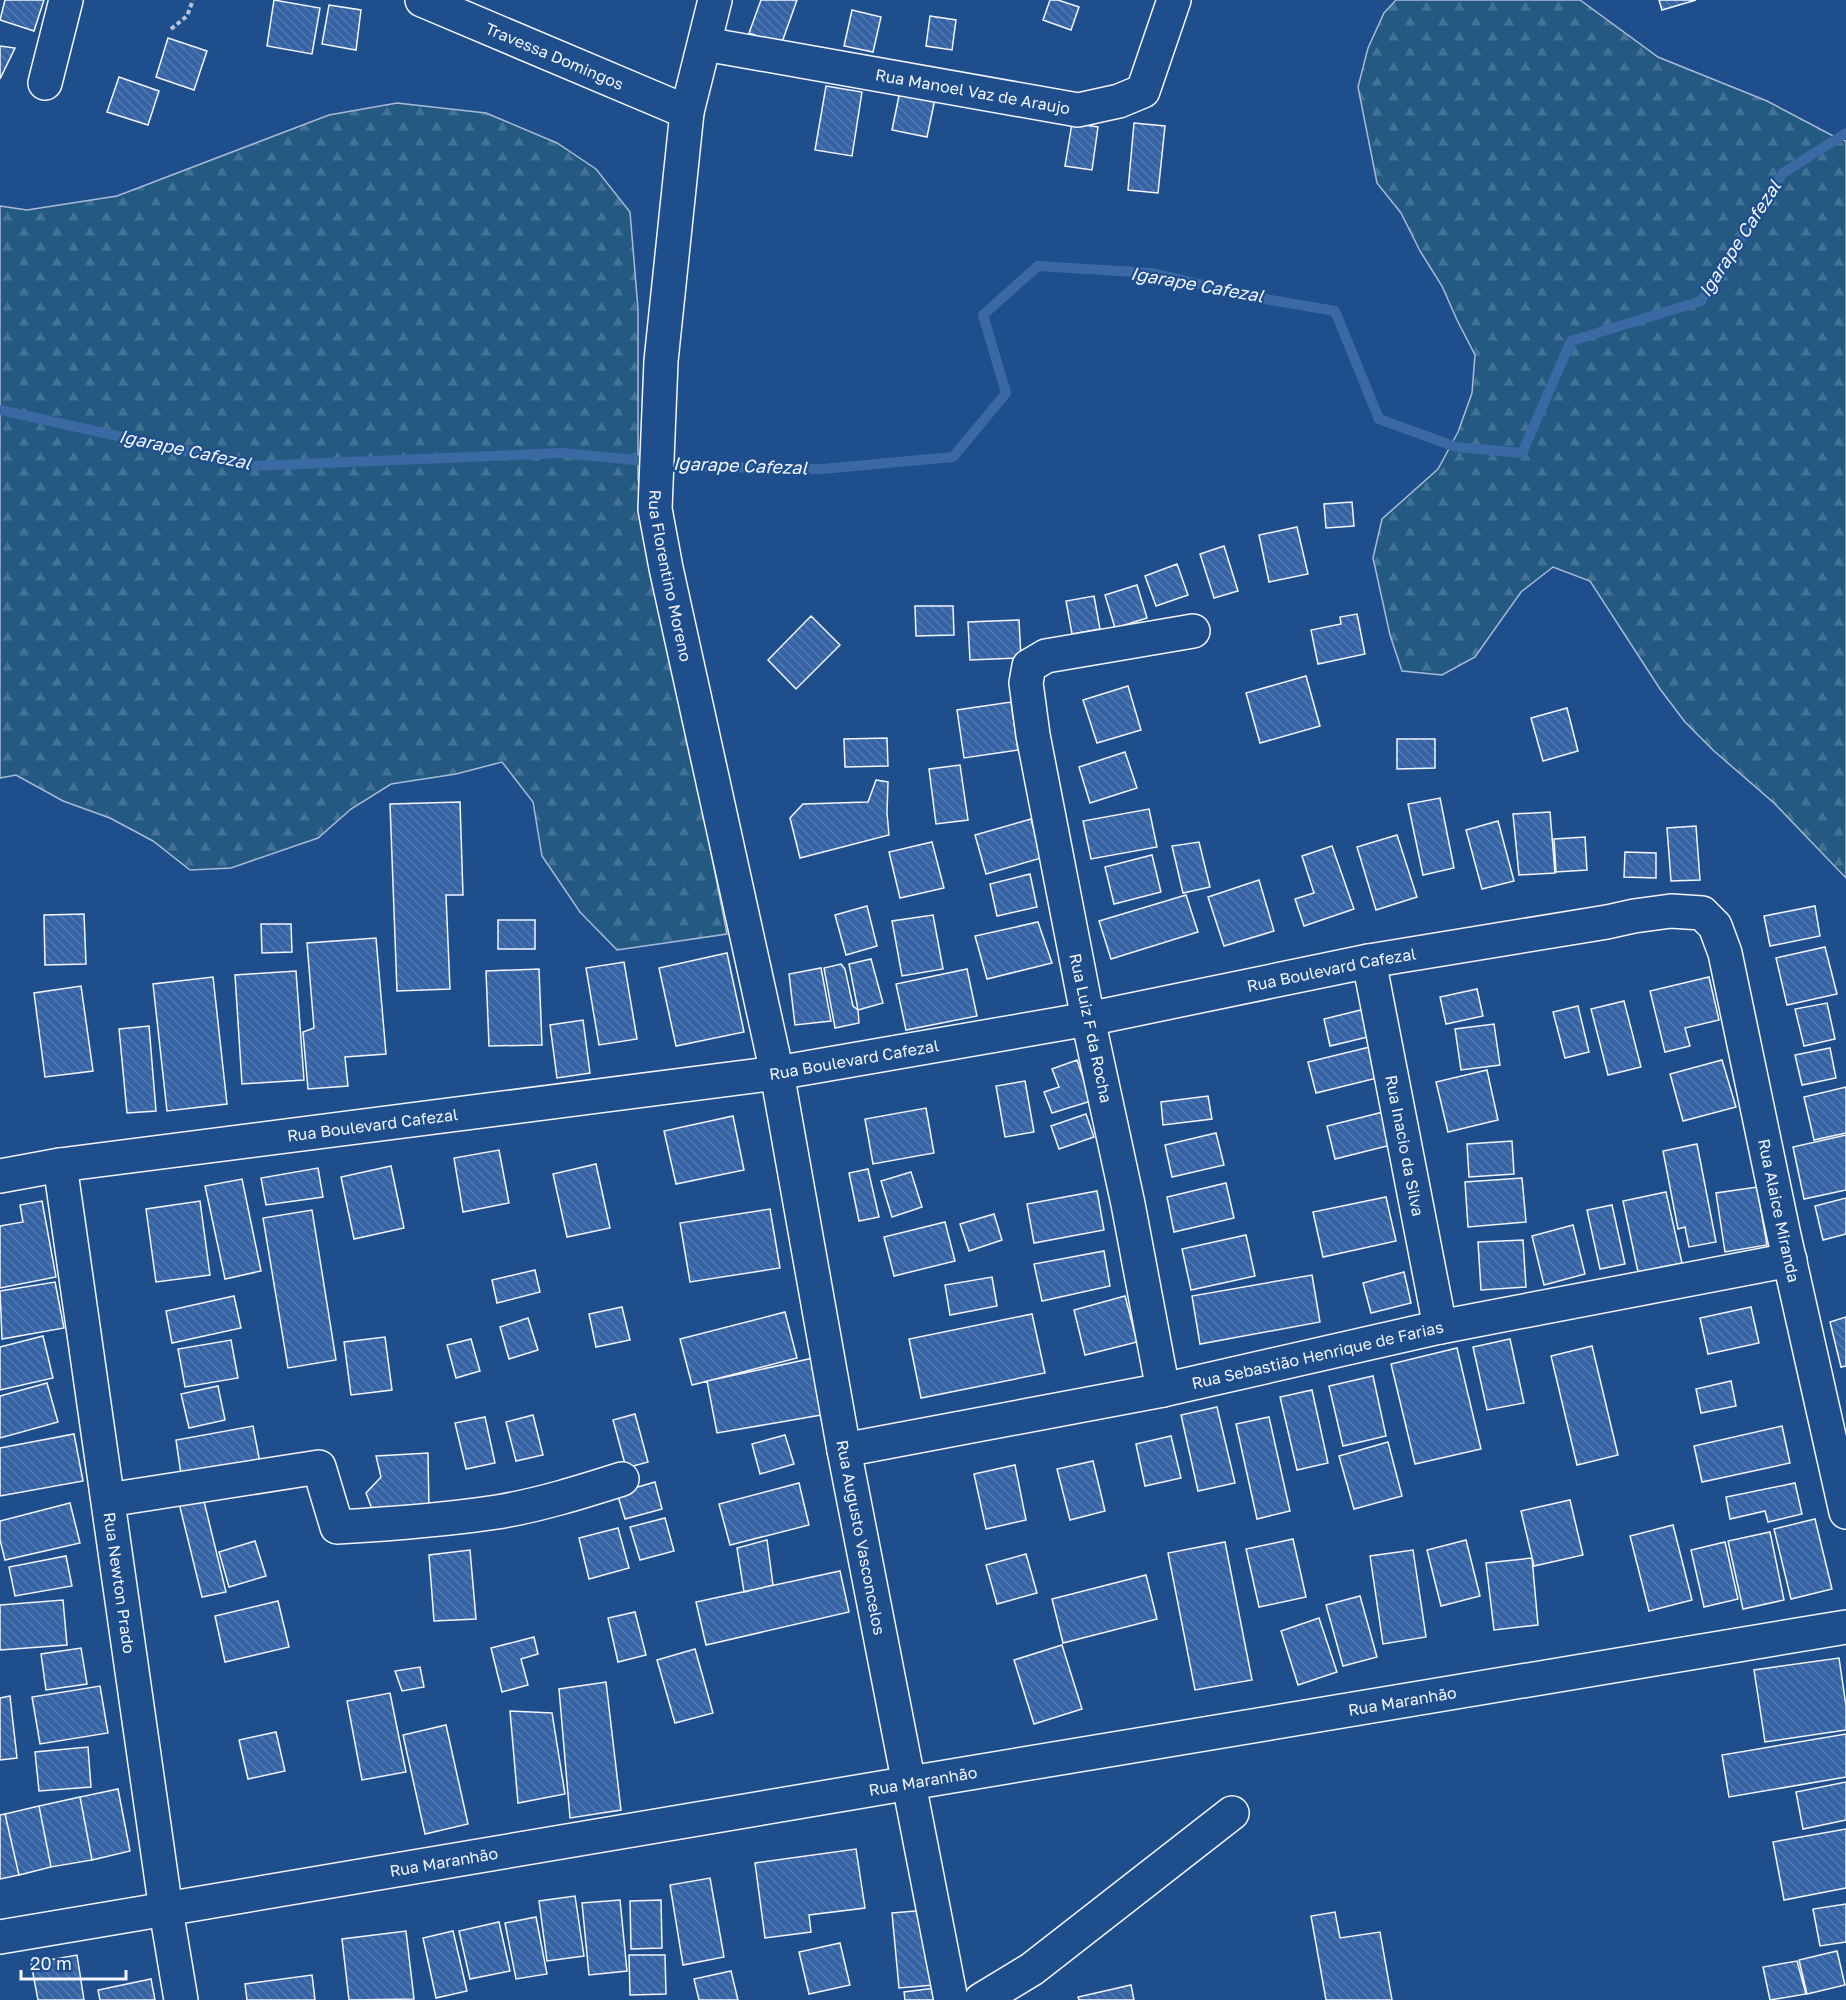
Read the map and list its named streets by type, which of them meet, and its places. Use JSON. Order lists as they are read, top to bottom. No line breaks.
{"streets":{"street":["Travessa Domingos","Rua Manoel Vaz de Araujo","Rua Florentino Moreno","Rua Boulevard Cafezal","Rua Luiz F da Rocha","Rua Inacio da Silva","Rua Alaice Miranda","Rua Sebastião Henrique de Farias","Rua Augusto Vasconcelos","Rua Newton Prado","Rua Maranhão"]},"crossings":[["Travessa Domingos","Rua Florentino Moreno"],["Rua Manoel Vaz de Araujo","Rua Florentino Moreno"],["Rua Florentino Moreno","Rua Boulevard Cafezal"],["Rua Florentino Moreno","Rua Augusto Vasconcelos"],["Rua Boulevard Cafezal","Rua Luiz F da Rocha"],["Rua Boulevard Cafezal","Rua Inacio da Silva"],["Rua Boulevard Cafezal","Rua Alaice Miranda"],["Rua Boulevard Cafezal","Rua Augusto Vasconcelos"],["Rua Boulevard Cafezal","Rua Newton Prado"],["Rua Luiz F da Rocha","Rua Sebastião Henrique de Farias"],["Rua Inacio da Silva","Rua Sebastião Henrique de Farias"],["Rua Alaice Miranda","Rua Sebastião Henrique de Farias"],["Rua Sebastião Henrique de Farias","Rua Augusto Vasconcelos"],["Rua Augusto Vasconcelos","Rua Maranhão"],["Rua Newton Prado","Rua Maranhão"]],"water":["Igarape Cafezal"],"scale_bar":"20 m"}
